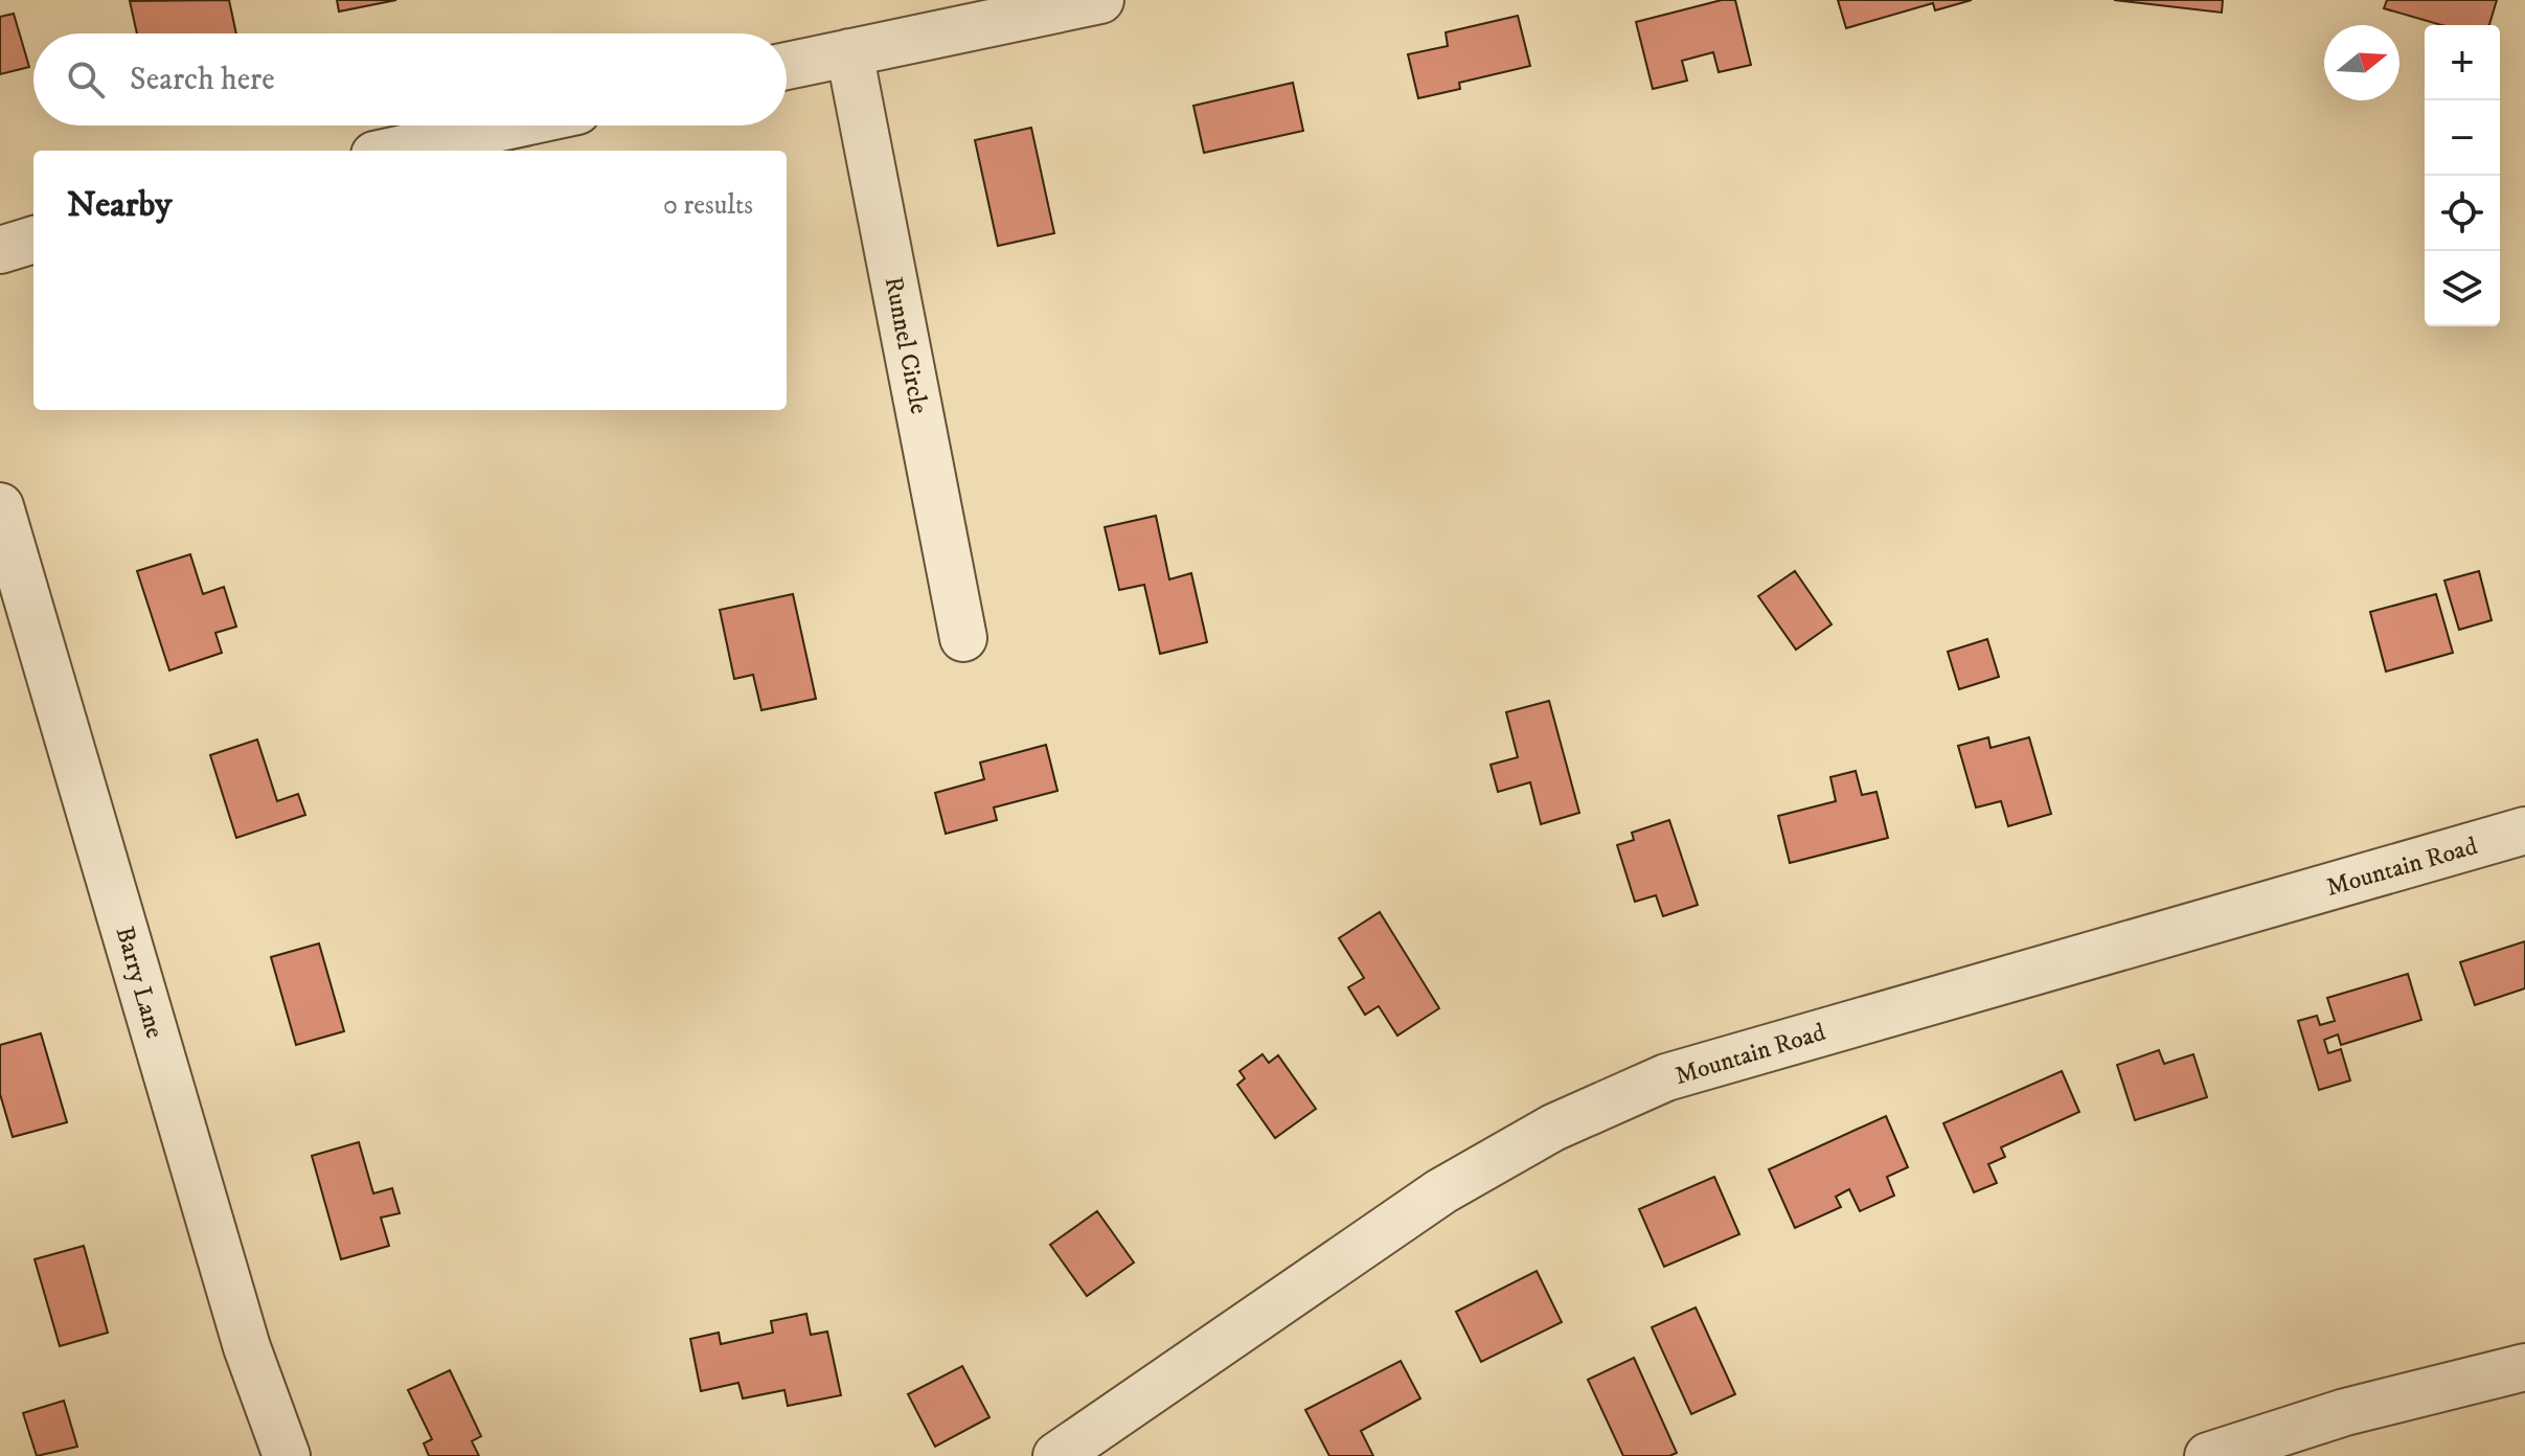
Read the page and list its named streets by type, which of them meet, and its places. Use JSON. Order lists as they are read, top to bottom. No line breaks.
{"streets":{"street":["Runnel Circle","Mountain Road","Barry Lane"]},"north":"right","page":{"map_buttons":["+","−"],"search":"Search here","heading":["Nearby","0 results"]}}
